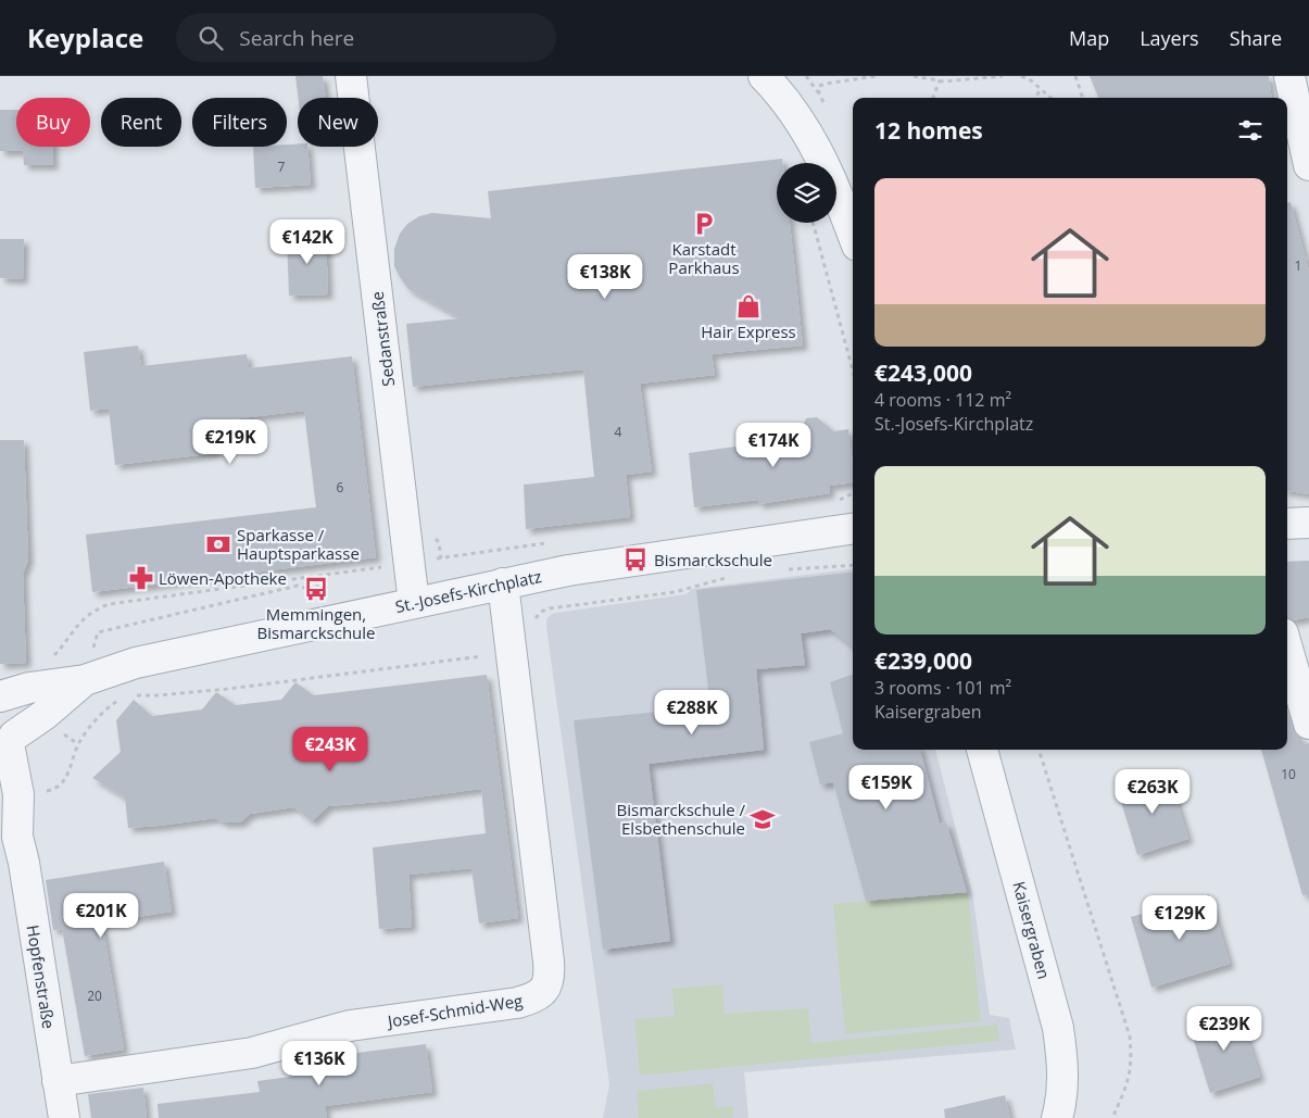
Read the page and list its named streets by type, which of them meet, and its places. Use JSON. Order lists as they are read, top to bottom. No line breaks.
{"streets":{"street":["Sedanstraße","St.-Josefs-Kirchplatz","Kaisergraben","Hopfenstraße","Josef-Schmid-Weg"]},"crossings":[["Sedanstraße","St.-Josefs-Kirchplatz"],["St.-Josefs-Kirchplatz","Hopfenstraße"],["St.-Josefs-Kirchplatz","Josef-Schmid-Weg"],["Hopfenstraße","Josef-Schmid-Weg"]],"places":{"parking":["Karstadt Parkhaus"],"shop":["Hair Express"],"bank":["Sparkasse / Hauptsparkasse"],"bus stop":["Bismarckschule","Memmingen, Bismarckschule"],"pharmacy":["Löwen-Apotheke"],"school or university":["Bismarckschule / Elsbethenschule"]},"house_numbers":["7","1","4","6","10","20"],"page":{"header":"Keyplace","search":"Search here","nav":["Map","Layers","Share"],"chip":["Buy","Rent","Filters","New"],"heading":"12 homes","list":[{"name":"€243,000","note":"4 rooms · 112 m² · St.-Josefs-Kirchplatz"},{"name":"€239,000","note":"3 rooms · 101 m² · Kaisergraben"}],"price":["€142K","€138K","€219K","€174K","€288K","€243K","€159K","€263K","€201K","€129K","€239K","€136K"]}}
